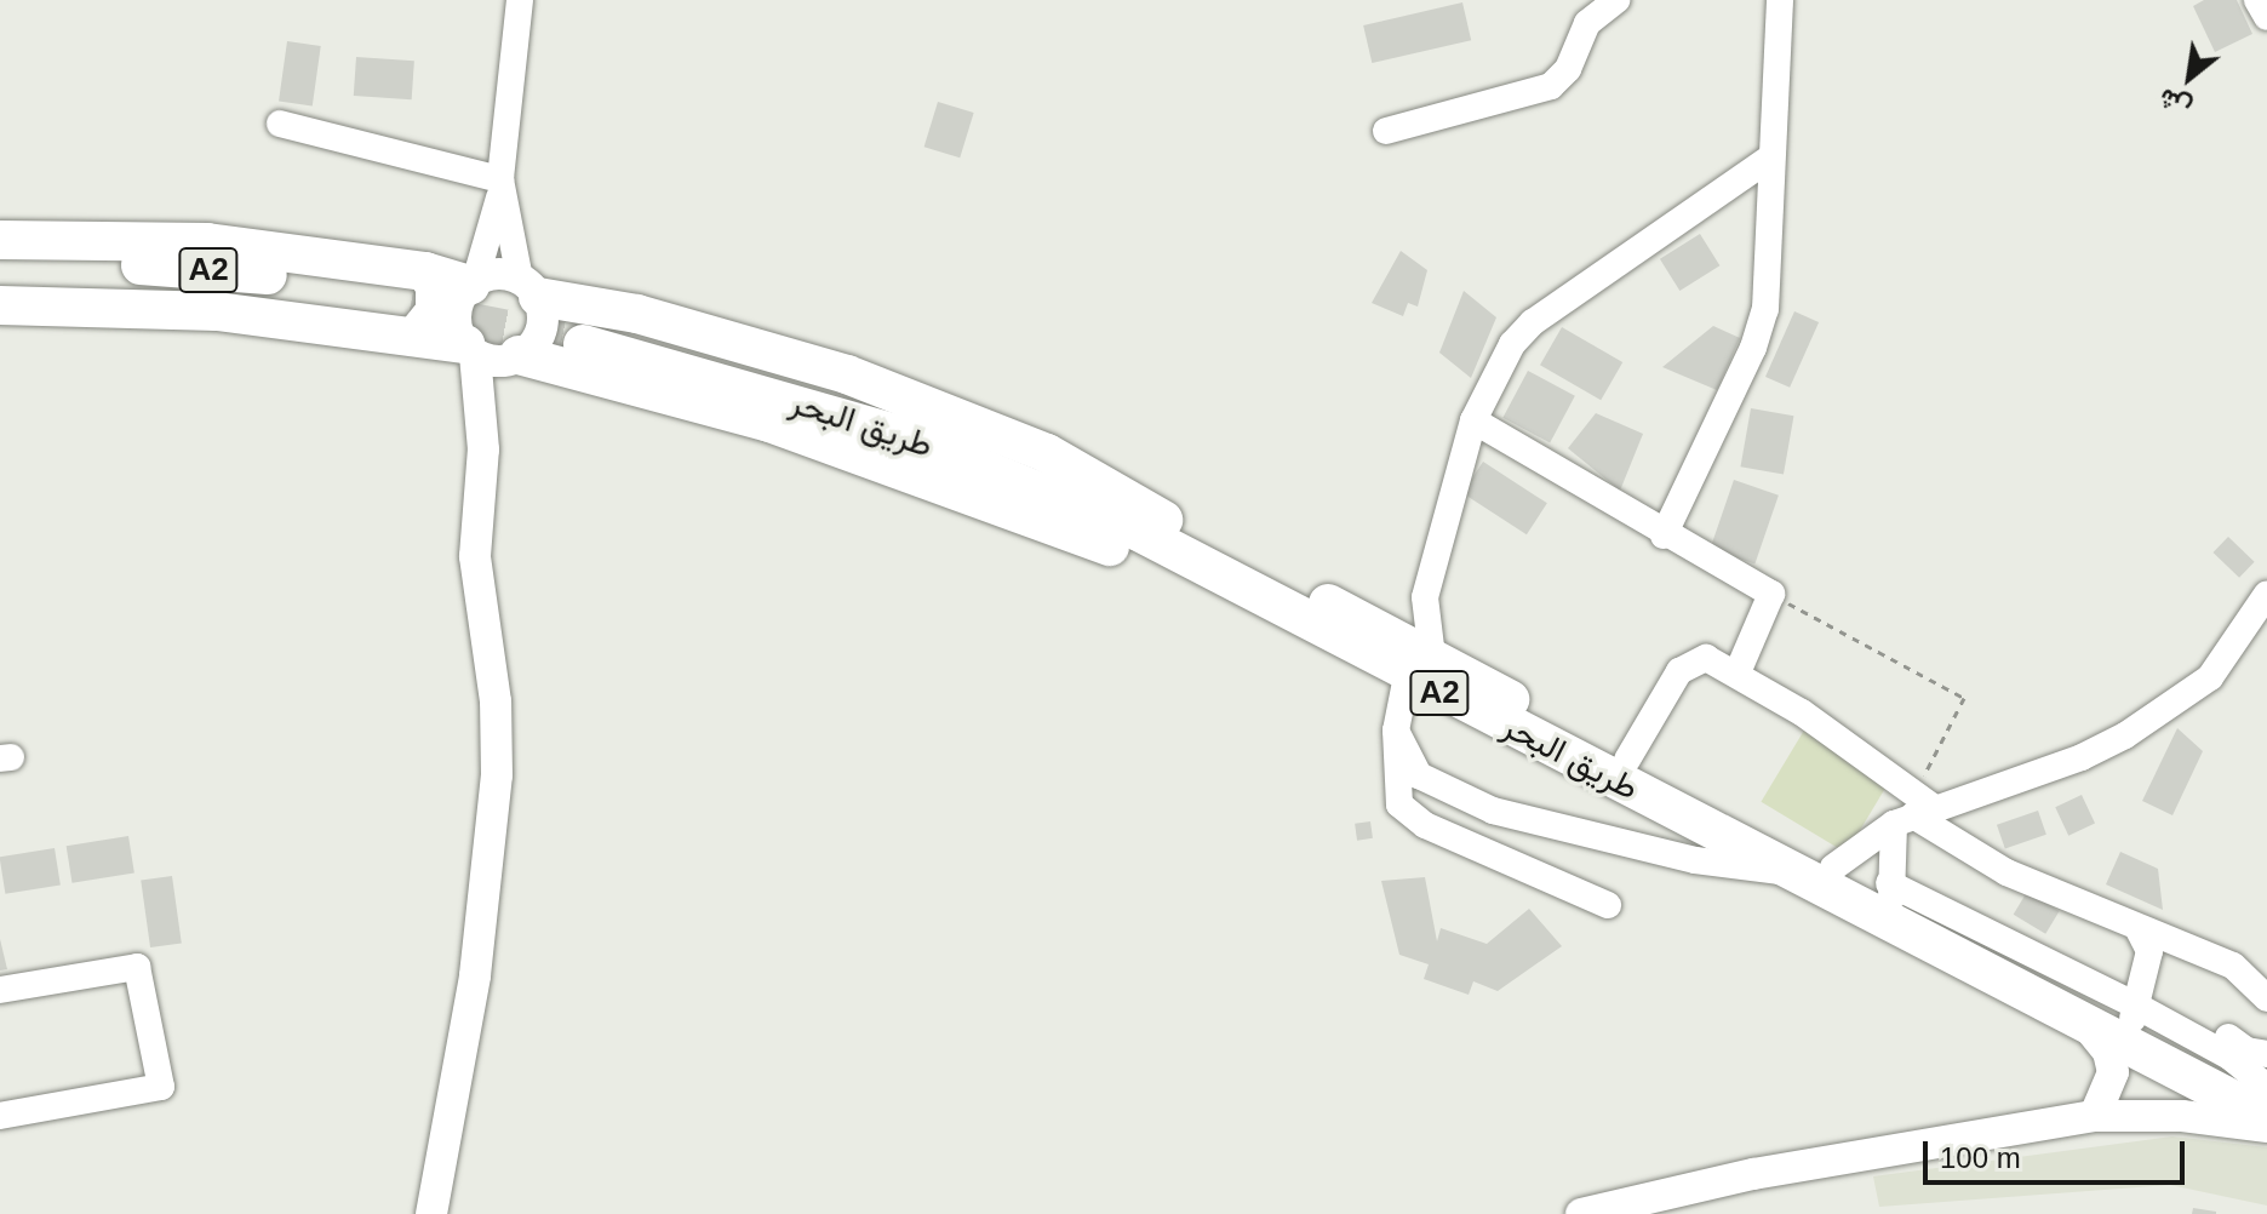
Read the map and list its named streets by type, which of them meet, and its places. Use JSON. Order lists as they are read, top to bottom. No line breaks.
{"streets":{"highway":["A2","طريق البحر"]},"scale_bar":"100 m","north":"bottom left"}
